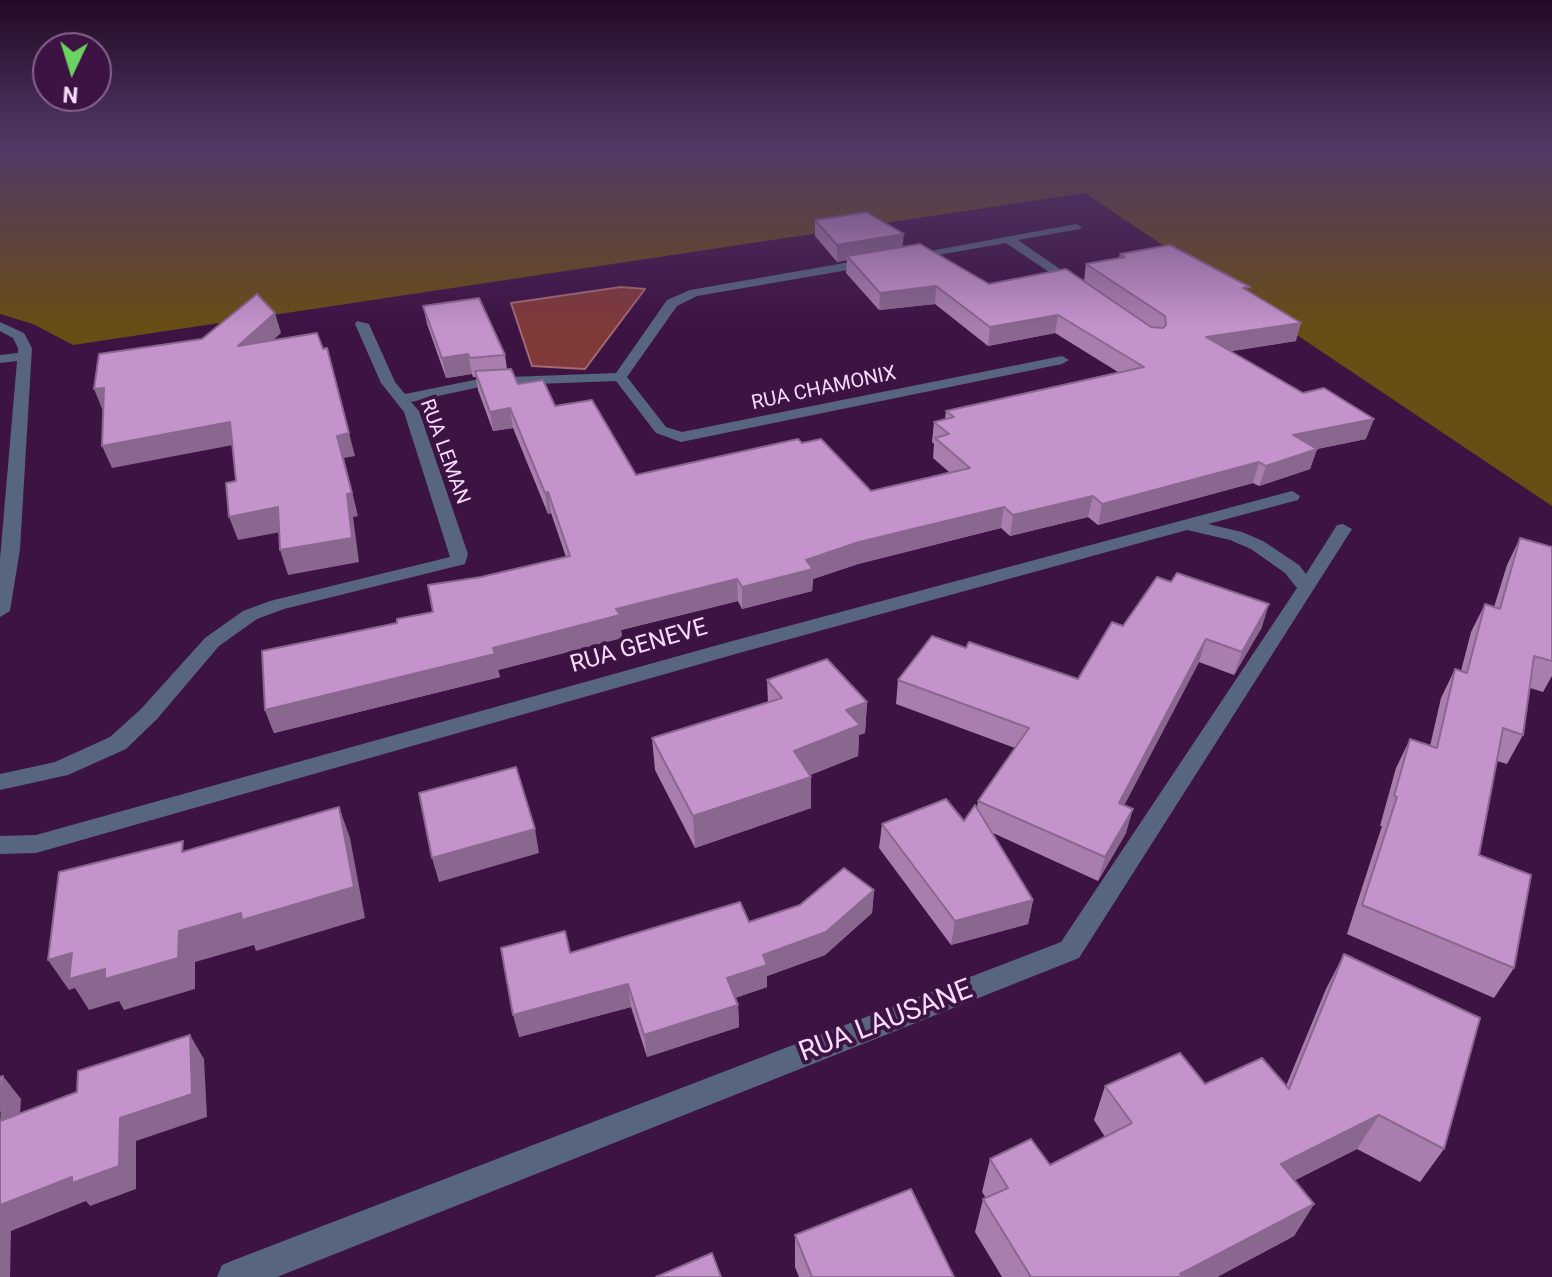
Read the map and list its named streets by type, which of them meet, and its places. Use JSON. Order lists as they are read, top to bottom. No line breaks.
{"streets":{"street":["RUA CHAMONIX","RUA LEMAN","RUA GENEVE","RUA LAUSANE"]},"north":"bottom"}
